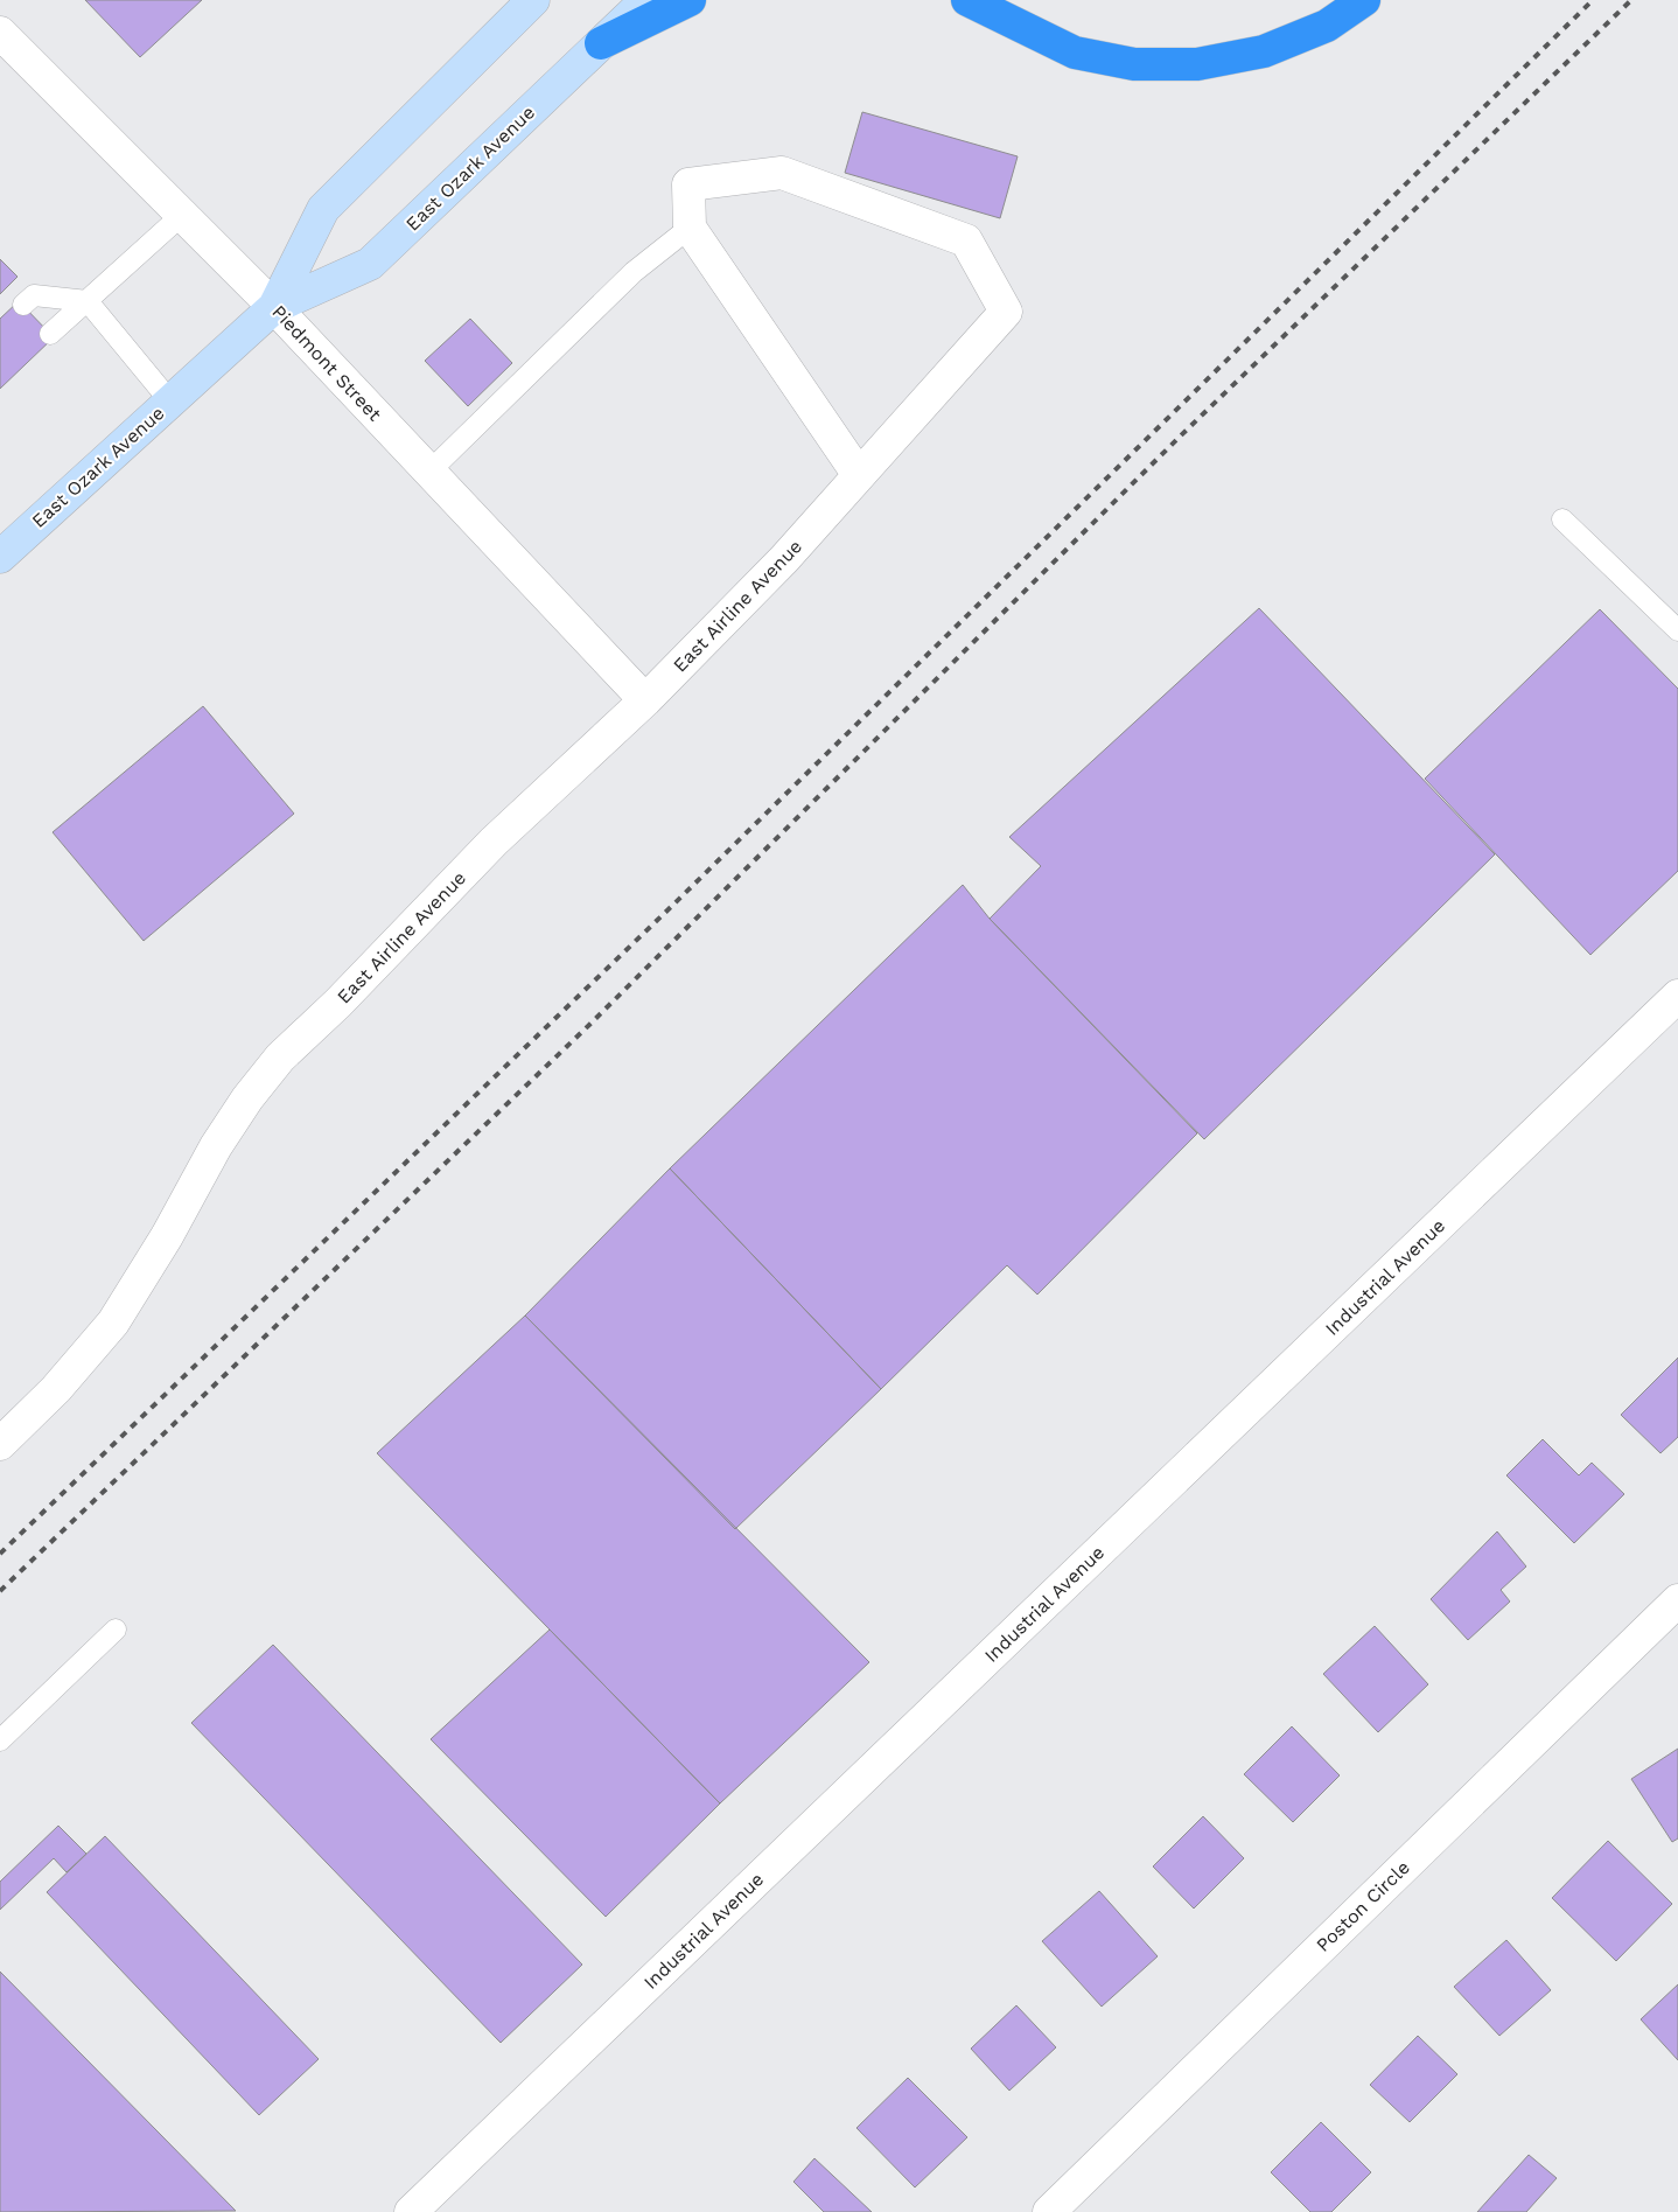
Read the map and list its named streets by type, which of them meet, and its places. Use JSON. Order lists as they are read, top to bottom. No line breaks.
{"streets":{"main road":["East Ozark Avenue"],"street":["Piedmont Street","East Airline Avenue","Industrial Avenue","Poston Circle"]},"crossings":[["East Ozark Avenue","Piedmont Street"],["Piedmont Street","East Airline Avenue"]]}
